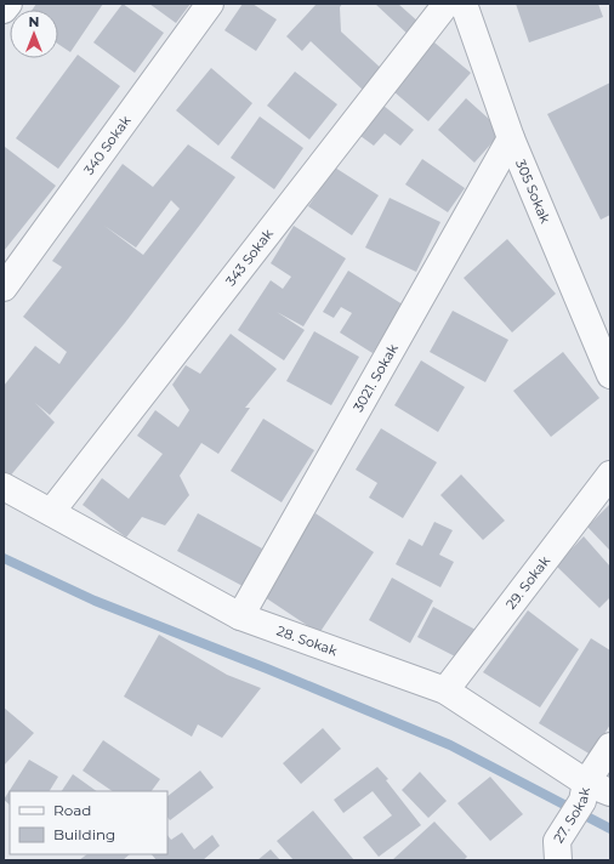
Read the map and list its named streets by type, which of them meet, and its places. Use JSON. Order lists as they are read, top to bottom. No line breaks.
{"streets":{"street":["340 Sokak","305 Sokak","343 Sokak","3021. Sokak","29. Sokak","28. Sokak","27. Sokak"]},"crossings":[["305 Sokak","3021. Sokak"],["343 Sokak","28. Sokak"],["3021. Sokak","28. Sokak"],["29. Sokak","28. Sokak"],["28. Sokak","27. Sokak"]],"legend":["Road","Building"],"north":"top"}
